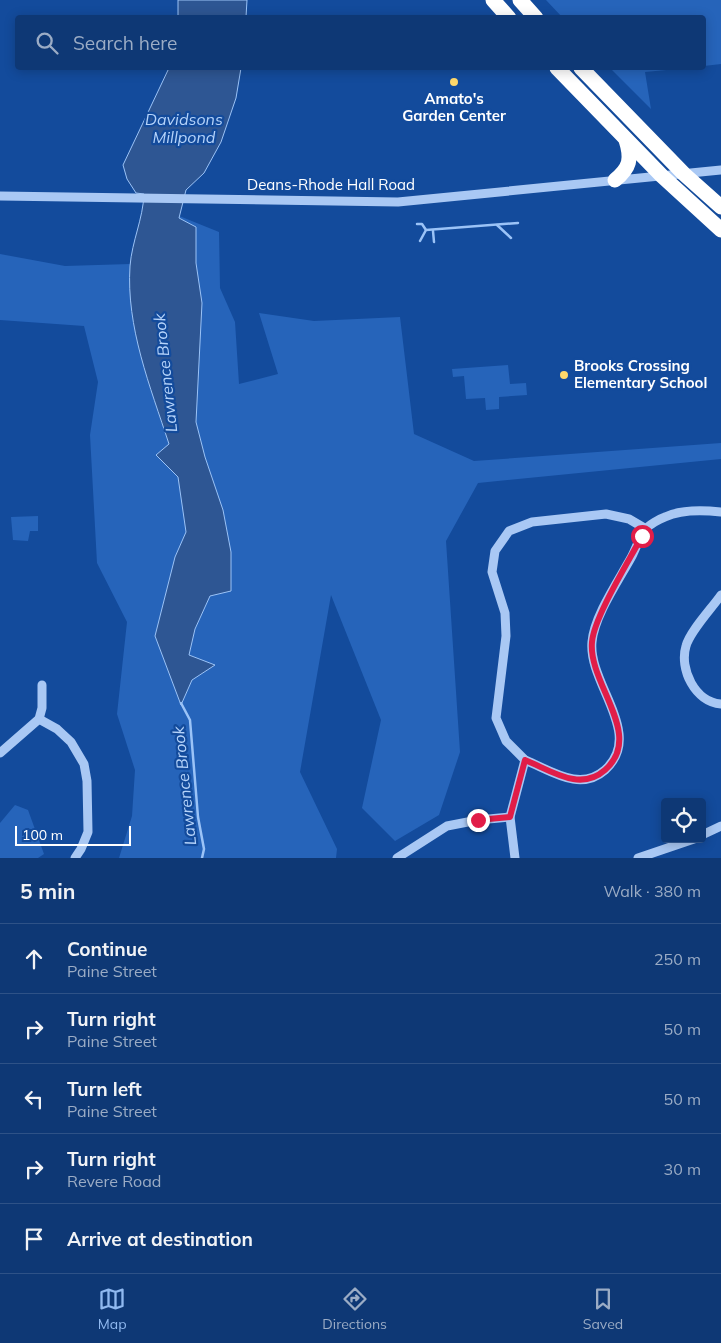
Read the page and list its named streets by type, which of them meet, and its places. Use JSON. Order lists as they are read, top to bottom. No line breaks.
{"streets":{"street":["Deans-Rhode Hall Road"]},"water":["Davidsons Millpond","Lawrence Brook"],"places":["Amato's Garden Center","Brooks Crossing Elementary School"],"scale_bar":"100 m","page":{"search":"Search here","scale":"100 m","heading":["5 min","Walk · 380 m"],"list":[["Continue","Paine Street","250 m"],["Turn right","Paine Street","50 m"],["Turn left","Paine Street","50 m"],["Turn right","Revere Road","30 m"],"Arrive at destination"],"nav":["Map","Directions","Saved"]}}
